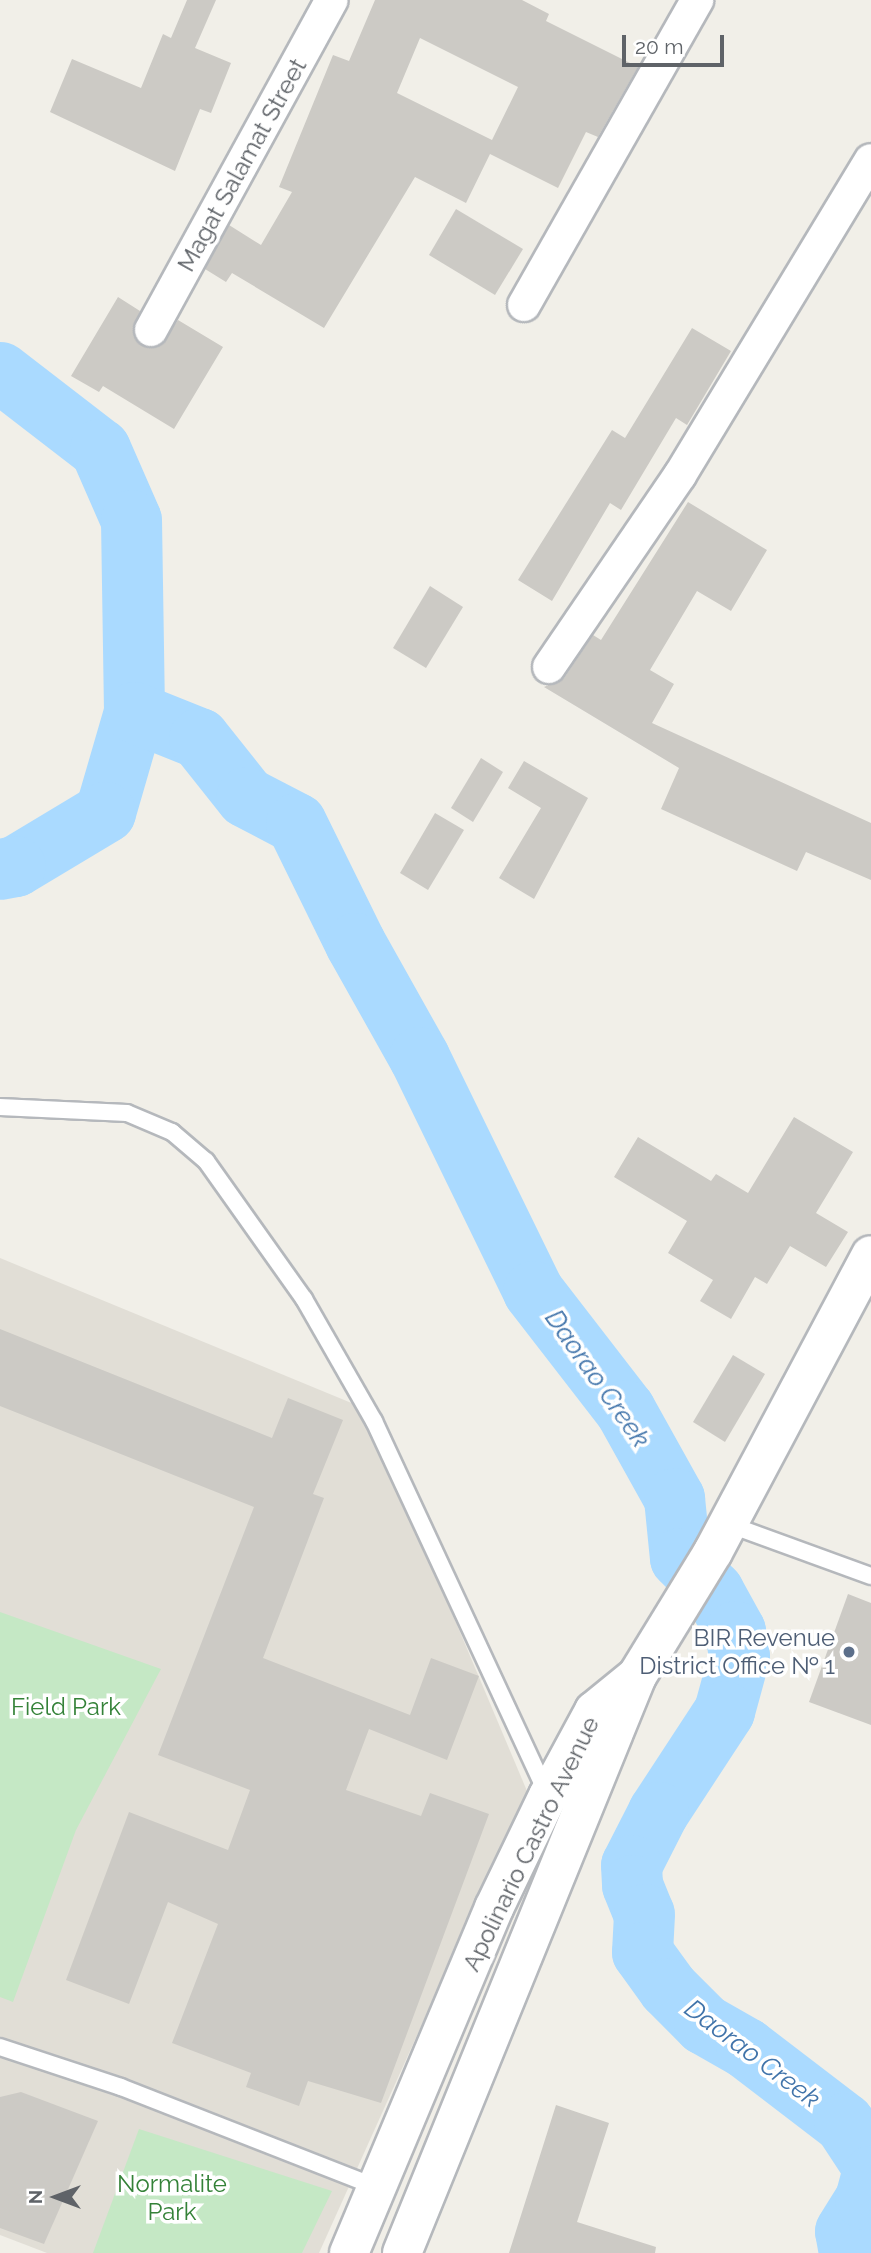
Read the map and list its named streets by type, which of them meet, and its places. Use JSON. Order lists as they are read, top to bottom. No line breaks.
{"streets":{"main road":["Apolinario Castro Avenue"],"street":["Magat Salamat Street"]},"water":["Daorao Creek"],"parks":["Field Park","Normalite Park"],"places":["BIR Revenue District Office № 1"],"scale_bar":"20 m","north":"left"}
